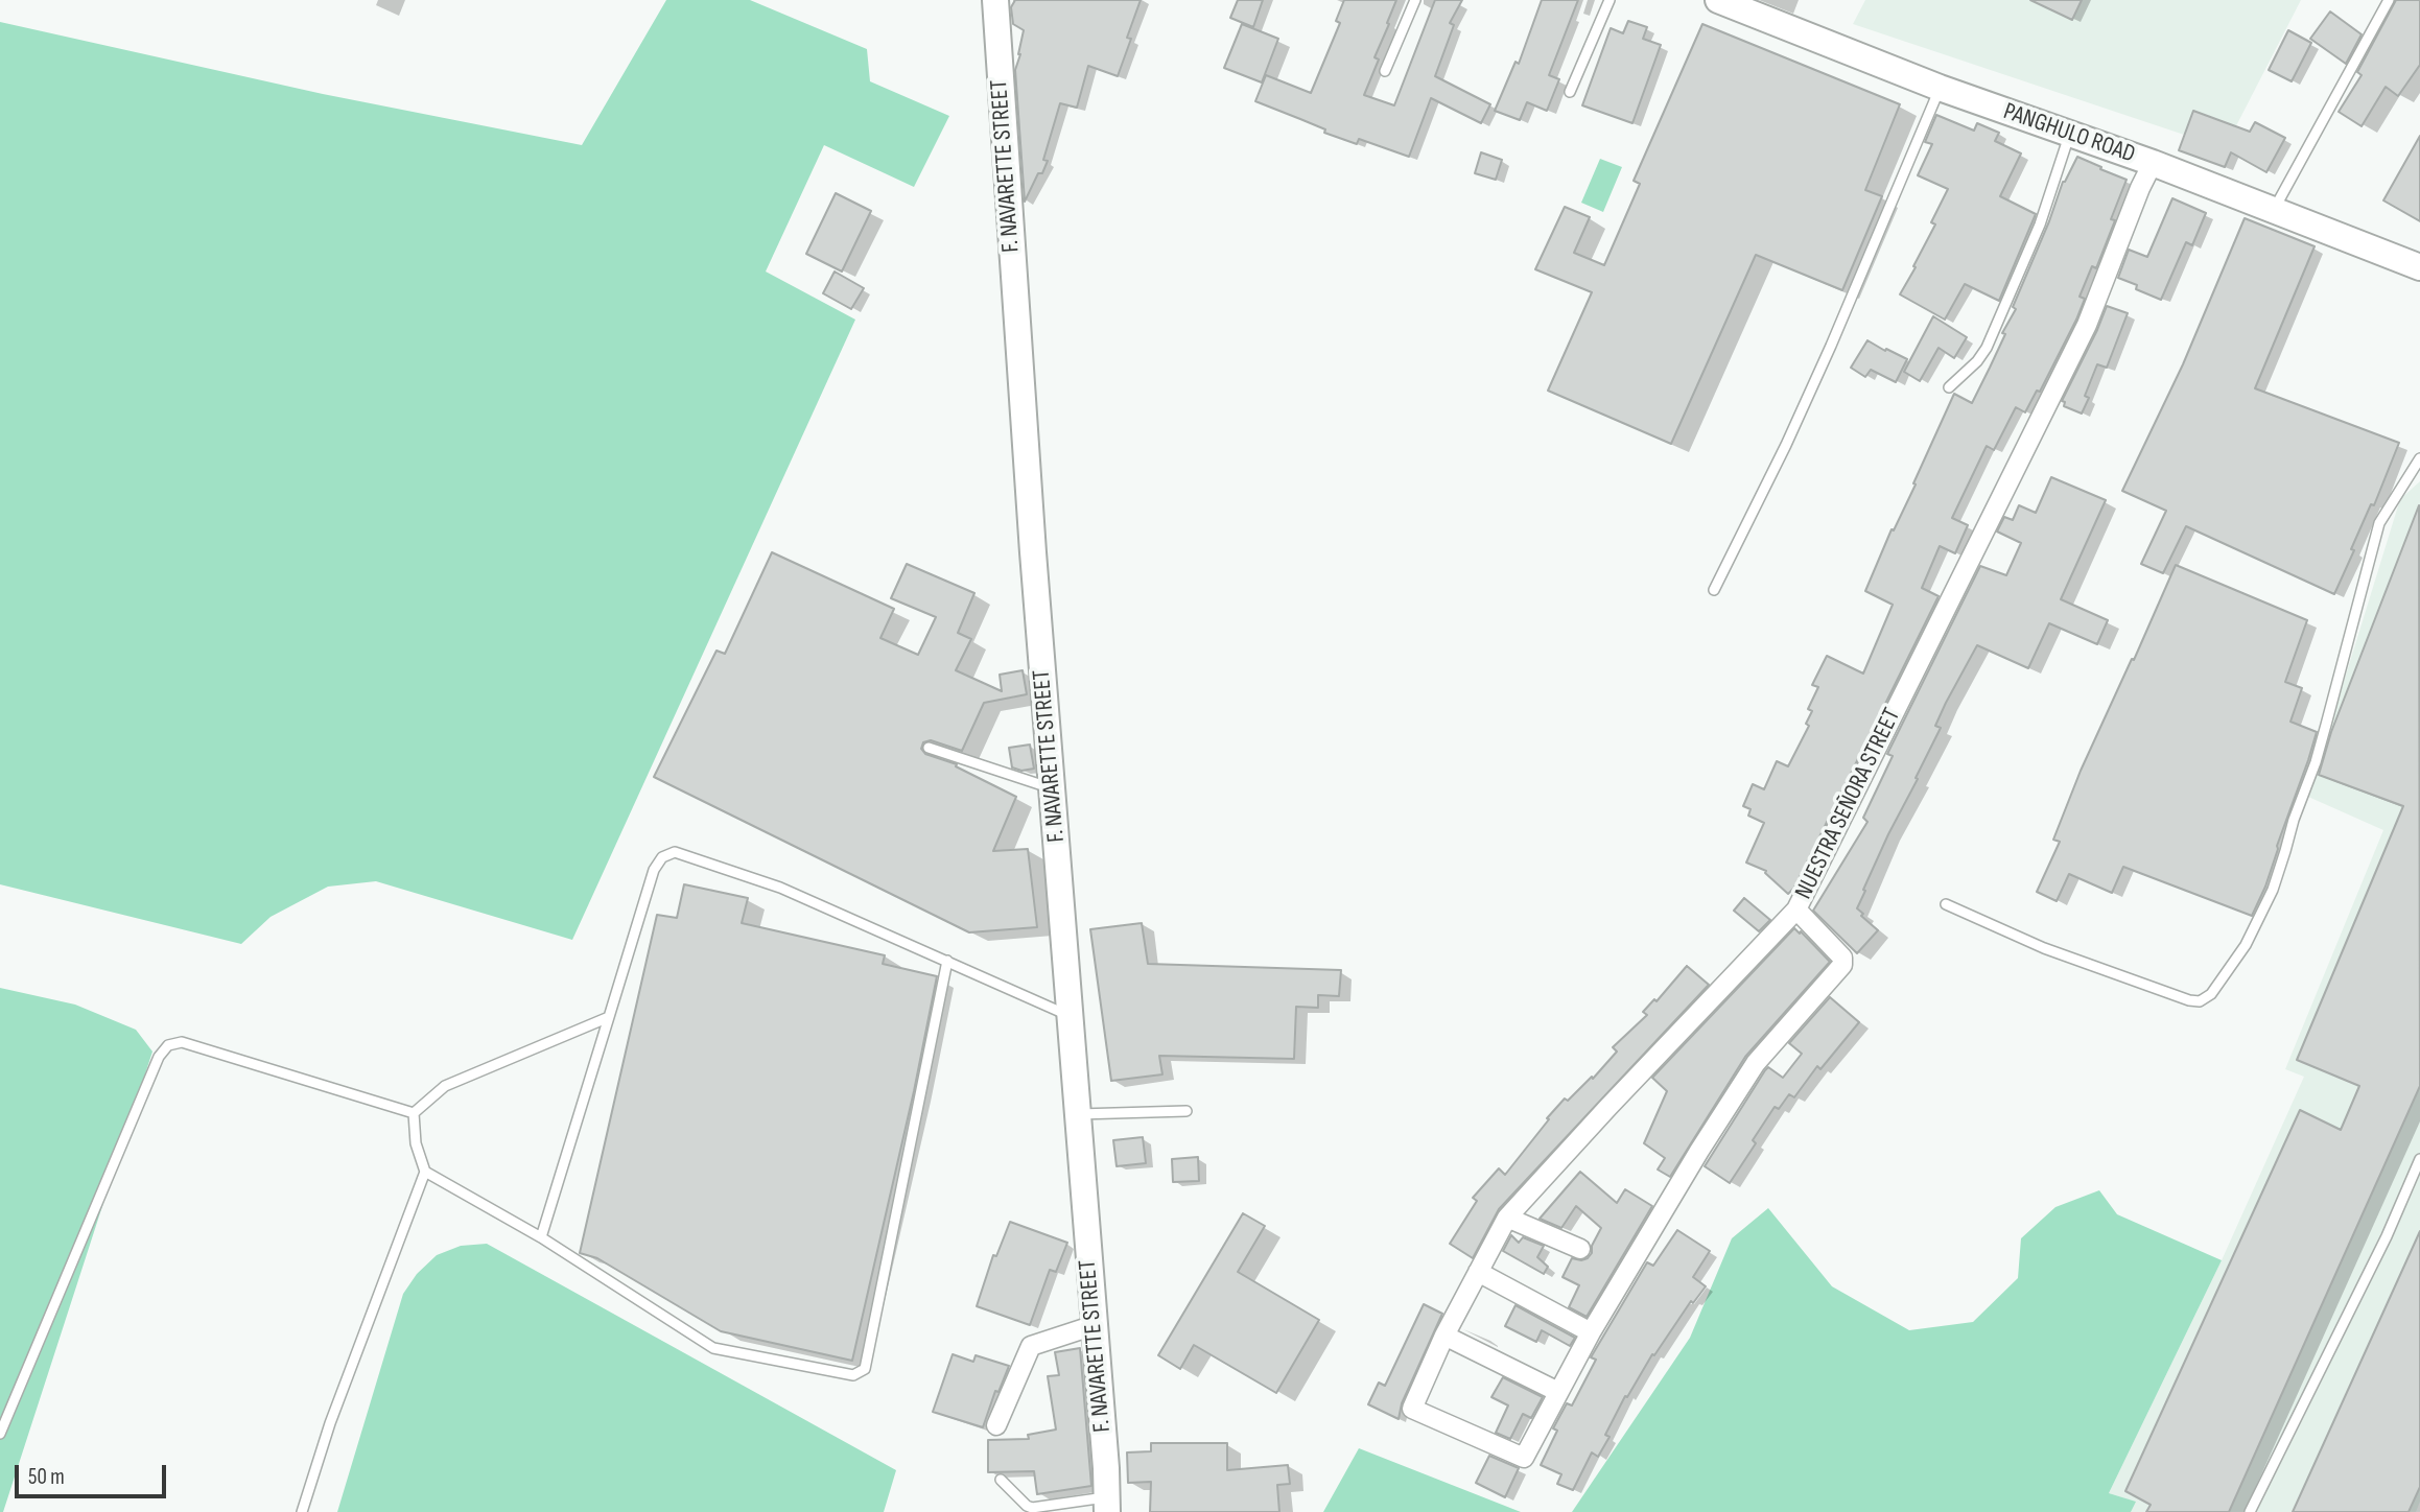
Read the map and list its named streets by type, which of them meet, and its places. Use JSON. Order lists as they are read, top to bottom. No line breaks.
{"streets":{"main road":["PANGHULO ROAD","F. NAVARETTE STREET"],"street":["NUESTRA SEÑORA STREET"]},"crossings":[["PANGHULO ROAD","NUESTRA SEÑORA STREET"]],"scale_bar":"50 m"}
